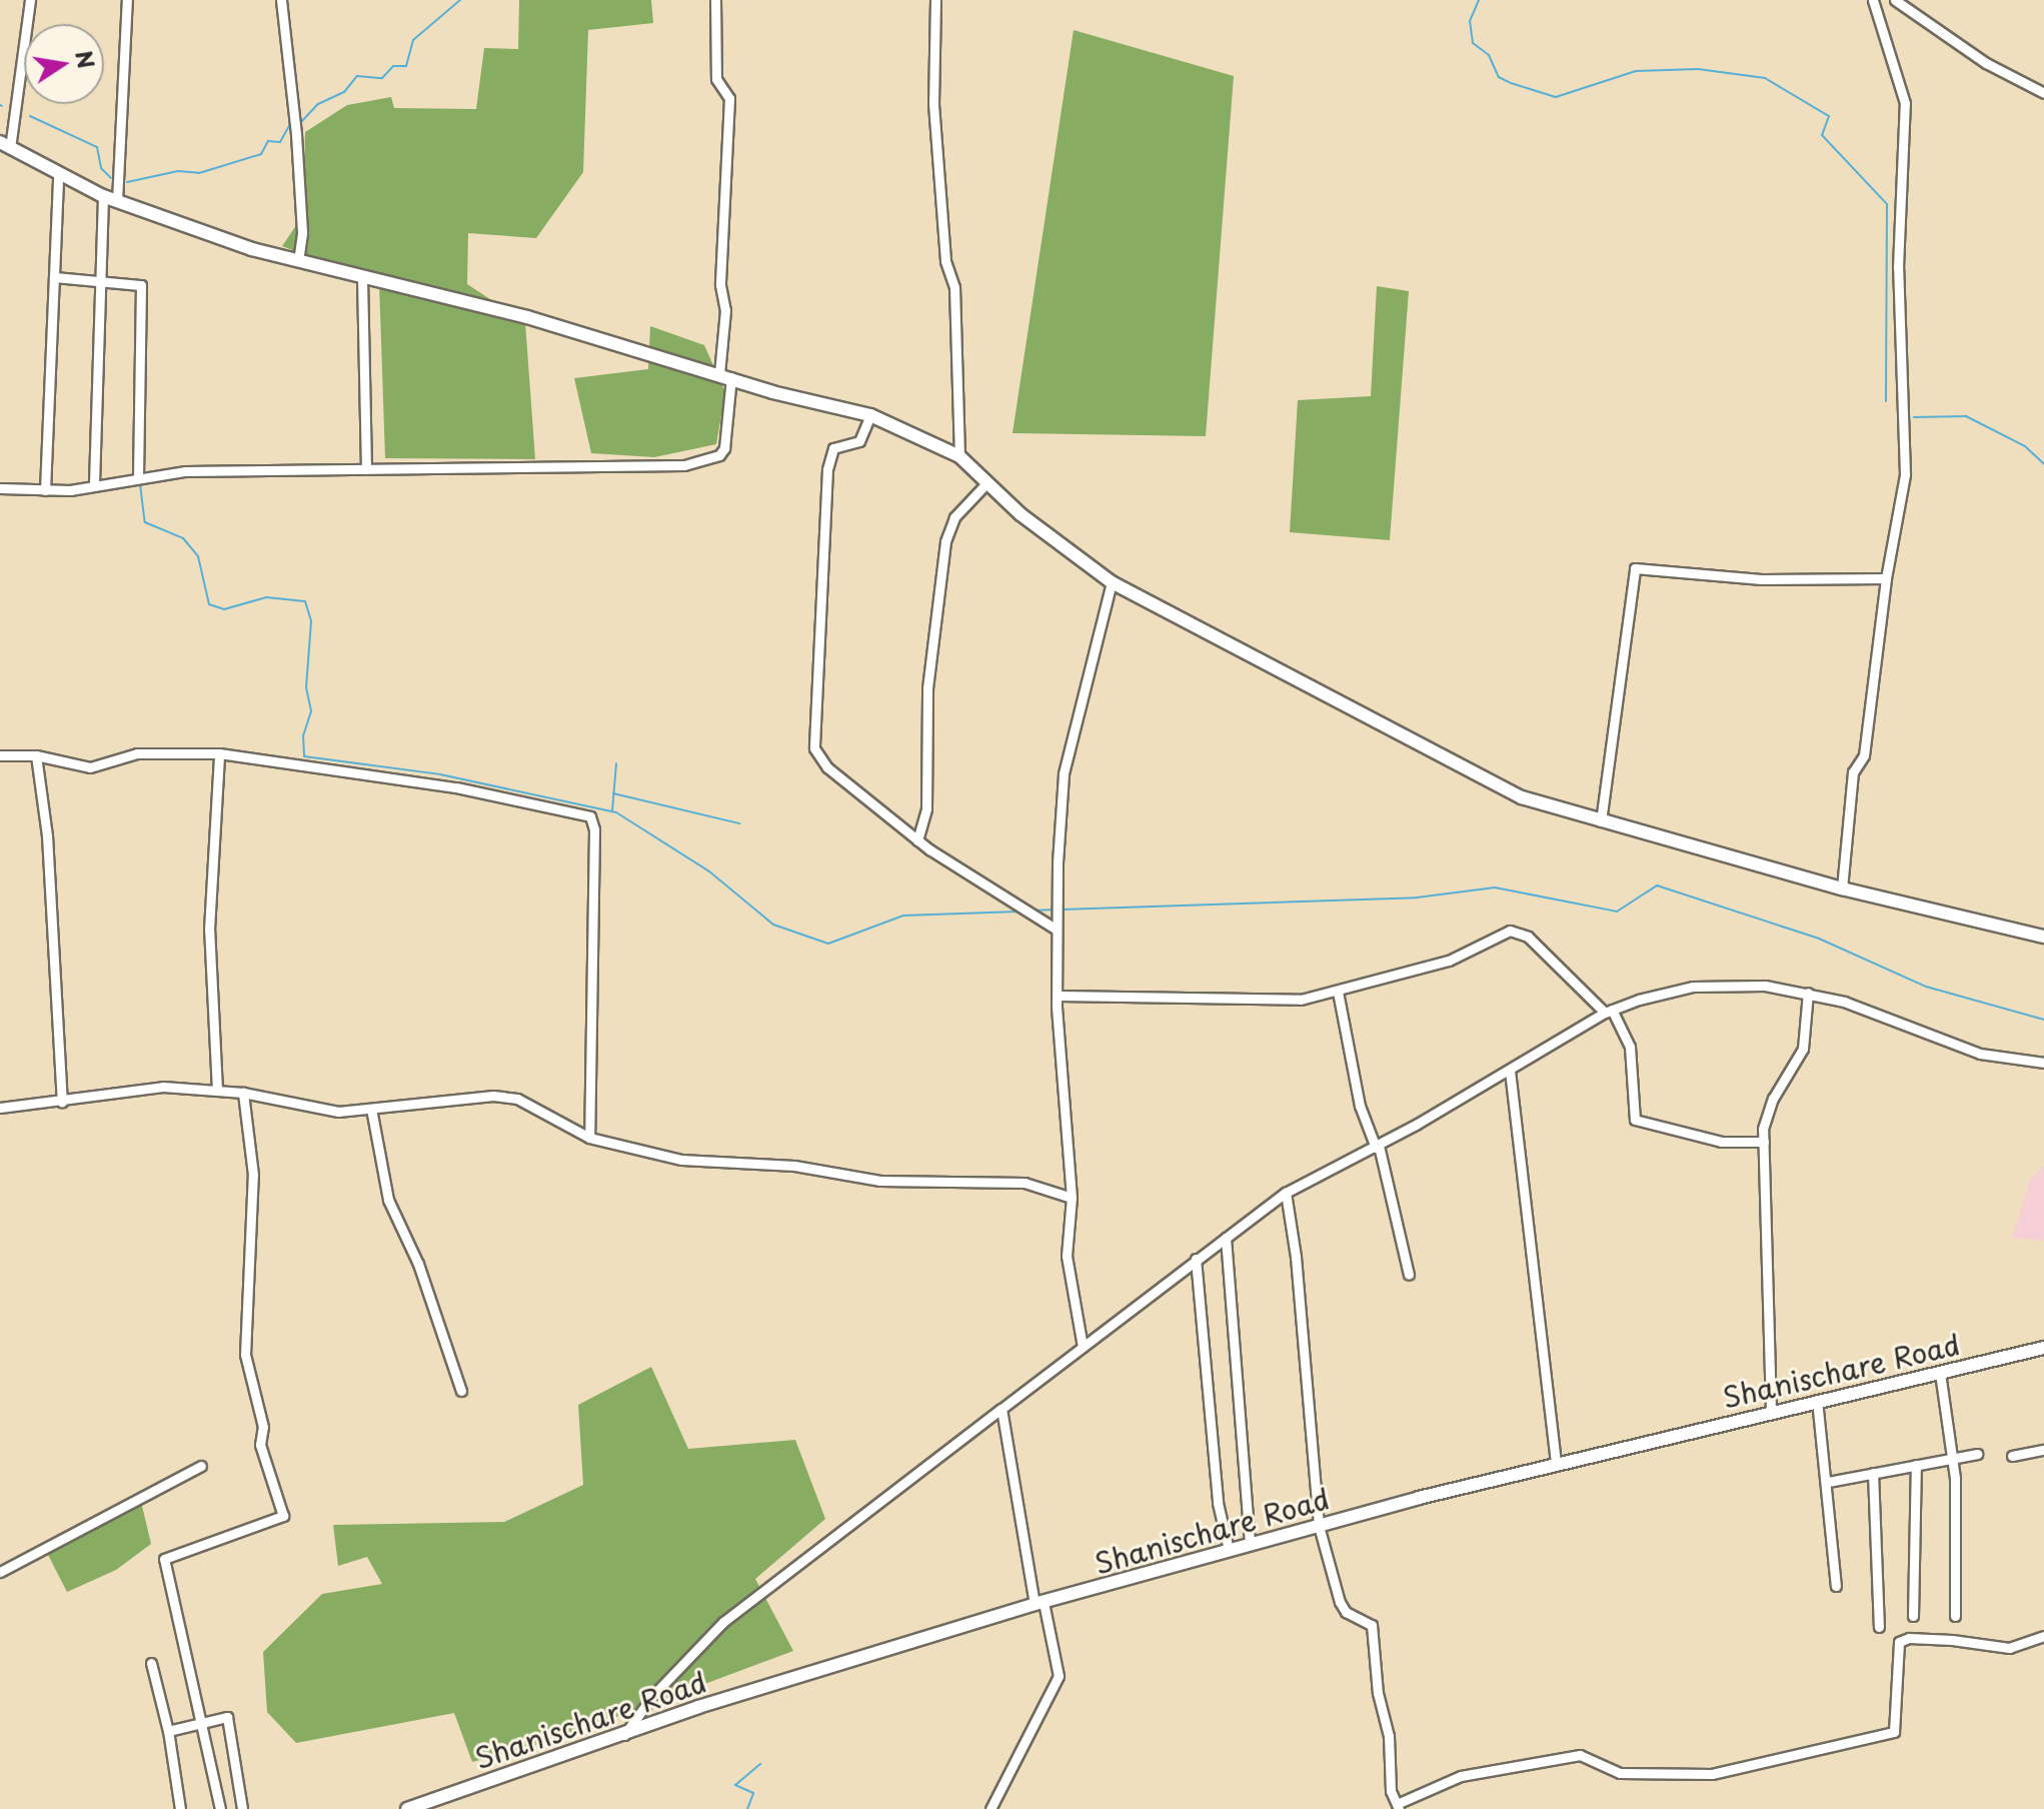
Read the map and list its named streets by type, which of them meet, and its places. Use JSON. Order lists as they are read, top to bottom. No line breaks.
{"streets":{"street":["Shanischare Road"]},"north":"right"}
